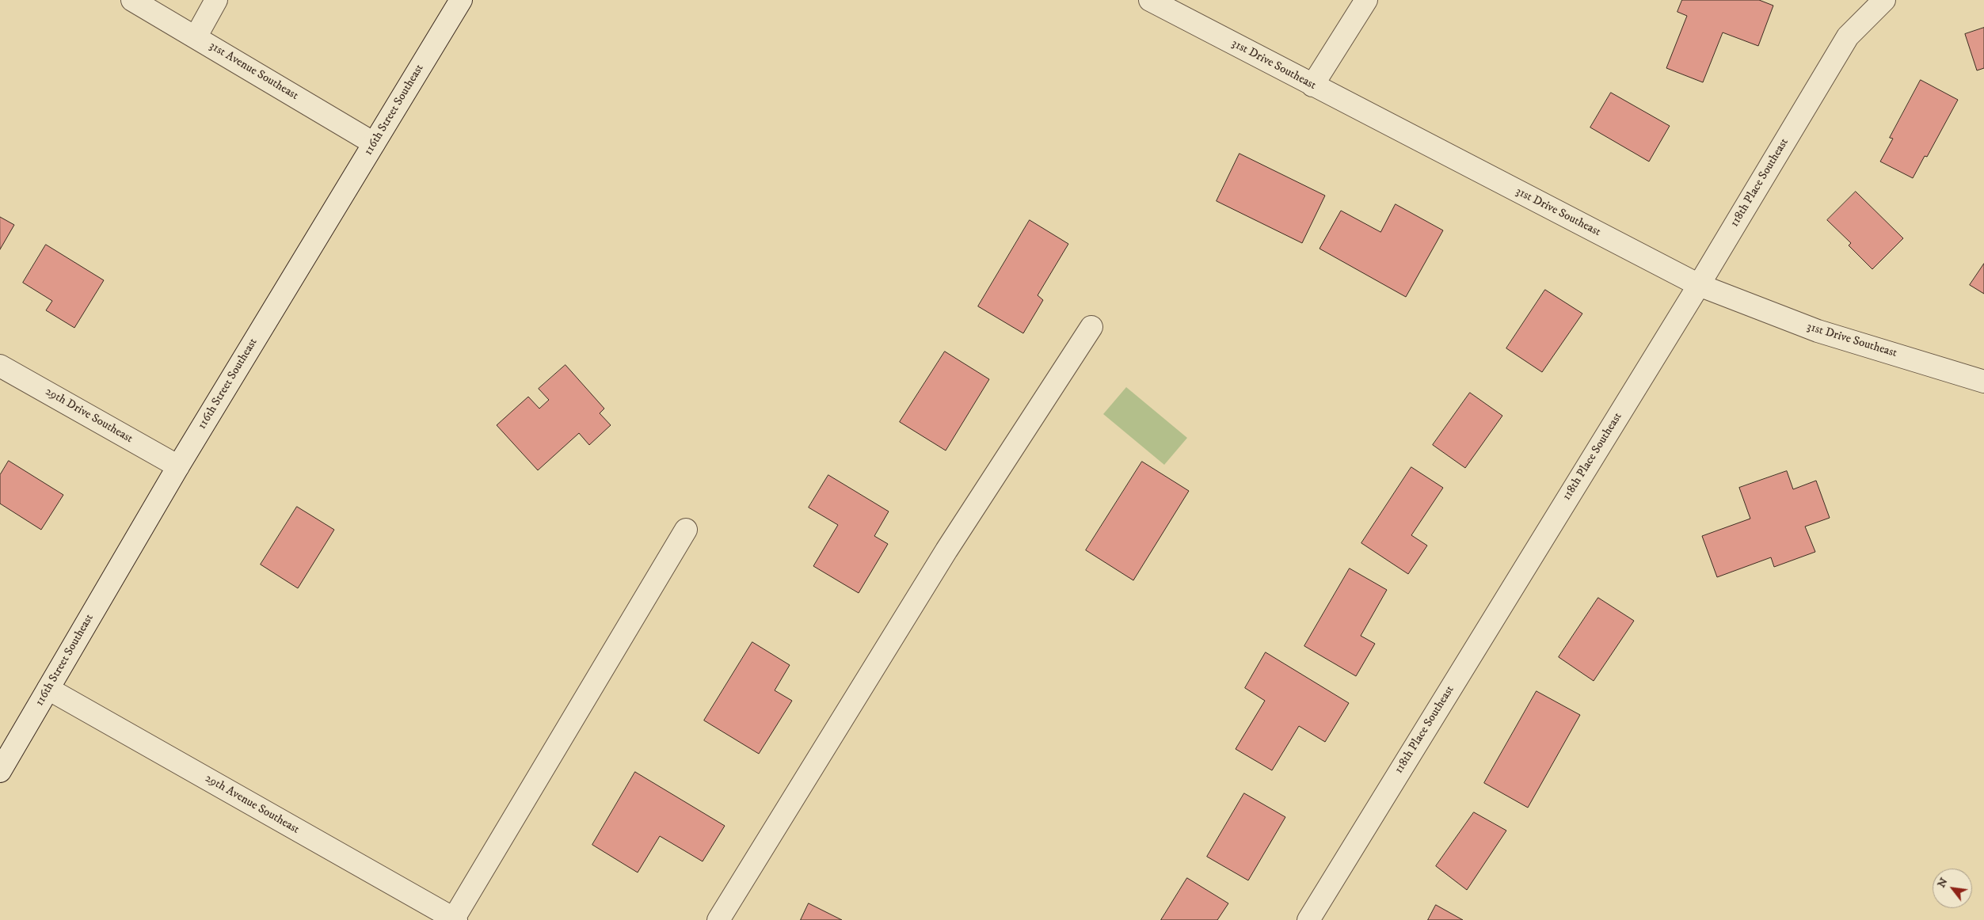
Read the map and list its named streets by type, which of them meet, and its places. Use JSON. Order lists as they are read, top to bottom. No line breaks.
{"streets":{"street":["31st Drive Southeast","31st Avenue Southeast","116th Street Southeast","118th Place Southeast","29th Drive Southeast","29th Avenue Southeast"]},"crossings":[["31st Drive Southeast","118th Place Southeast"],["31st Avenue Southeast","116th Street Southeast"],["116th Street Southeast","29th Drive Southeast"],["116th Street Southeast","29th Avenue Southeast"]],"north":"top left"}
